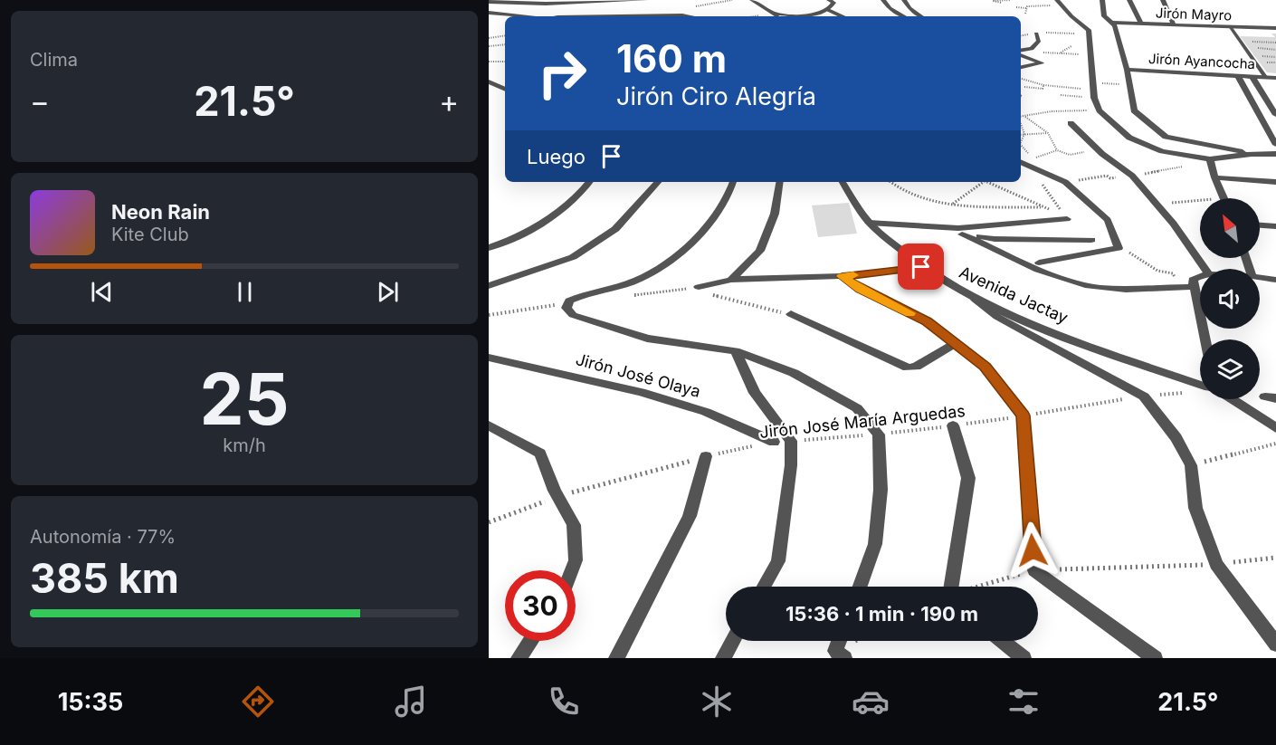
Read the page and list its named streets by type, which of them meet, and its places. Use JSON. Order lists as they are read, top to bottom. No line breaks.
{"streets":{"street":["Jirón Mayro","Jirón Ayancocha","Avenida Jactay","Jirón José Olaya"],"path":["Jirón José María Arguedas"]},"crossings":[["Jirón José Olaya","Jirón José María Arguedas"]],"north":"top left","page":{"tile":["Clima",["25","km/h"],["Autonomía · 77%","385 km"]],"turn":["160 m","Jirón Ciro Alegría"],"heat":["−","21.5°","+"],"then":"Luego","song":["Neon Rain","Kite Club"],"limit":"30","trip":"15:36 · 1 min · 190 m","tabs":["15:35","21.5°"]}}
